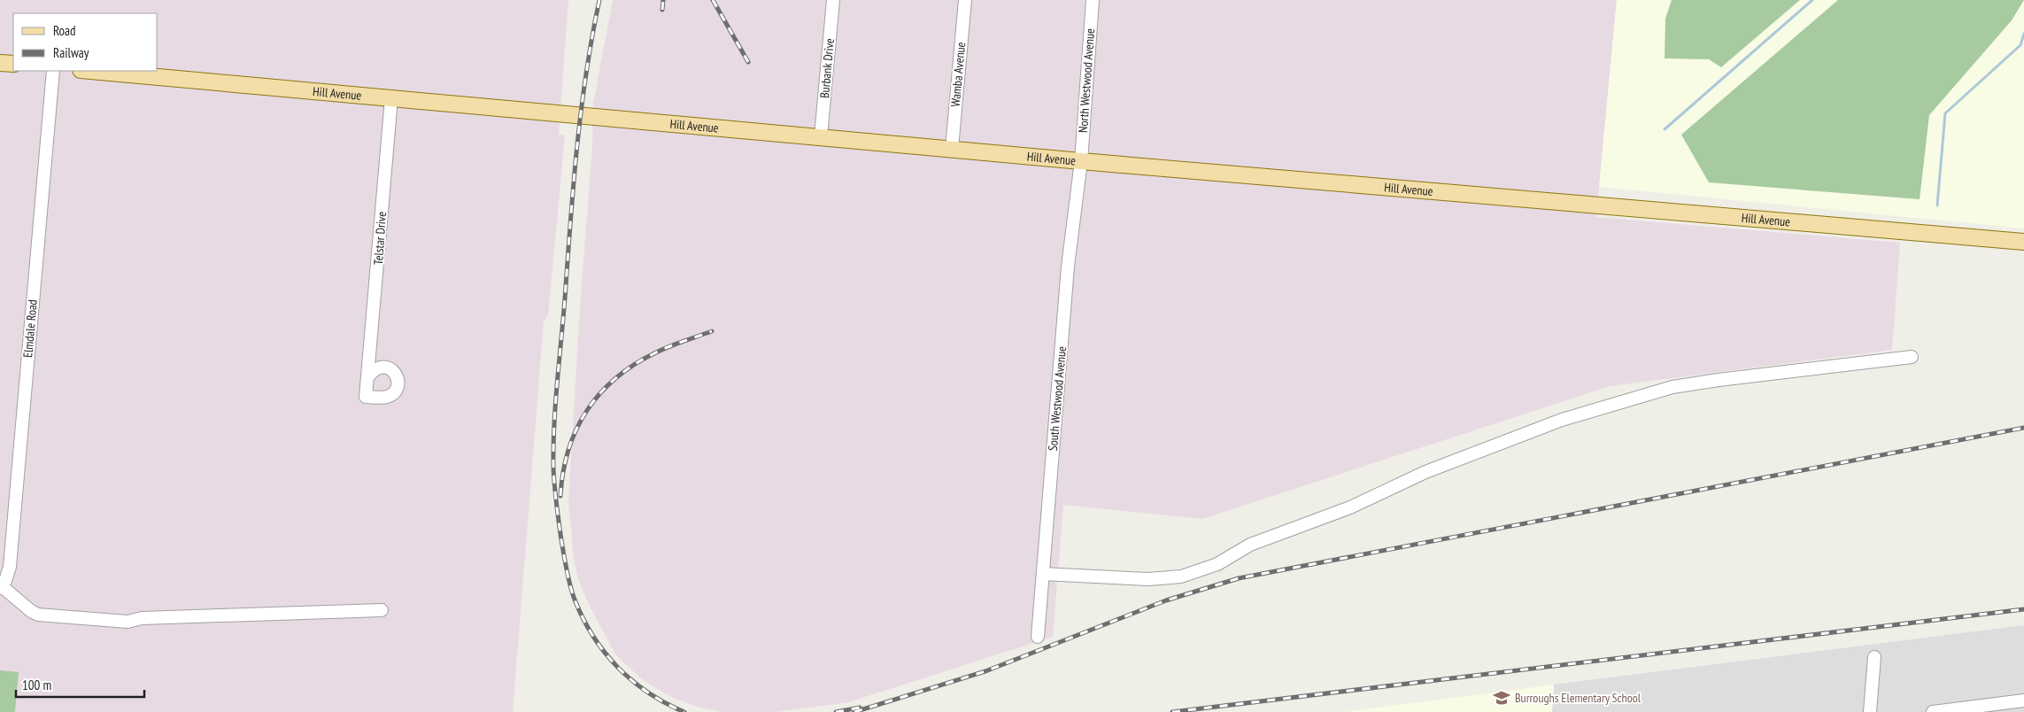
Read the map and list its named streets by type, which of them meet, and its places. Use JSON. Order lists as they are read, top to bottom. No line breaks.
{"streets":{"main road":["Hill Avenue"],"street":["Burbank Drive","Wamba Avenue","North Westwood Avenue","Telstar Drive","Elmdale Road","South Westwood Avenue"]},"crossings":[["Burbank Drive","Hill Avenue"],["Wamba Avenue","Hill Avenue"],["North Westwood Avenue","Hill Avenue"],["North Westwood Avenue","South Westwood Avenue"],["Hill Avenue","Telstar Drive"],["Hill Avenue","South Westwood Avenue"]],"places":{"school or university":["Burroughs Elementary School"]},"legend":["Road","Railway"],"scale_bar":"100 m"}
